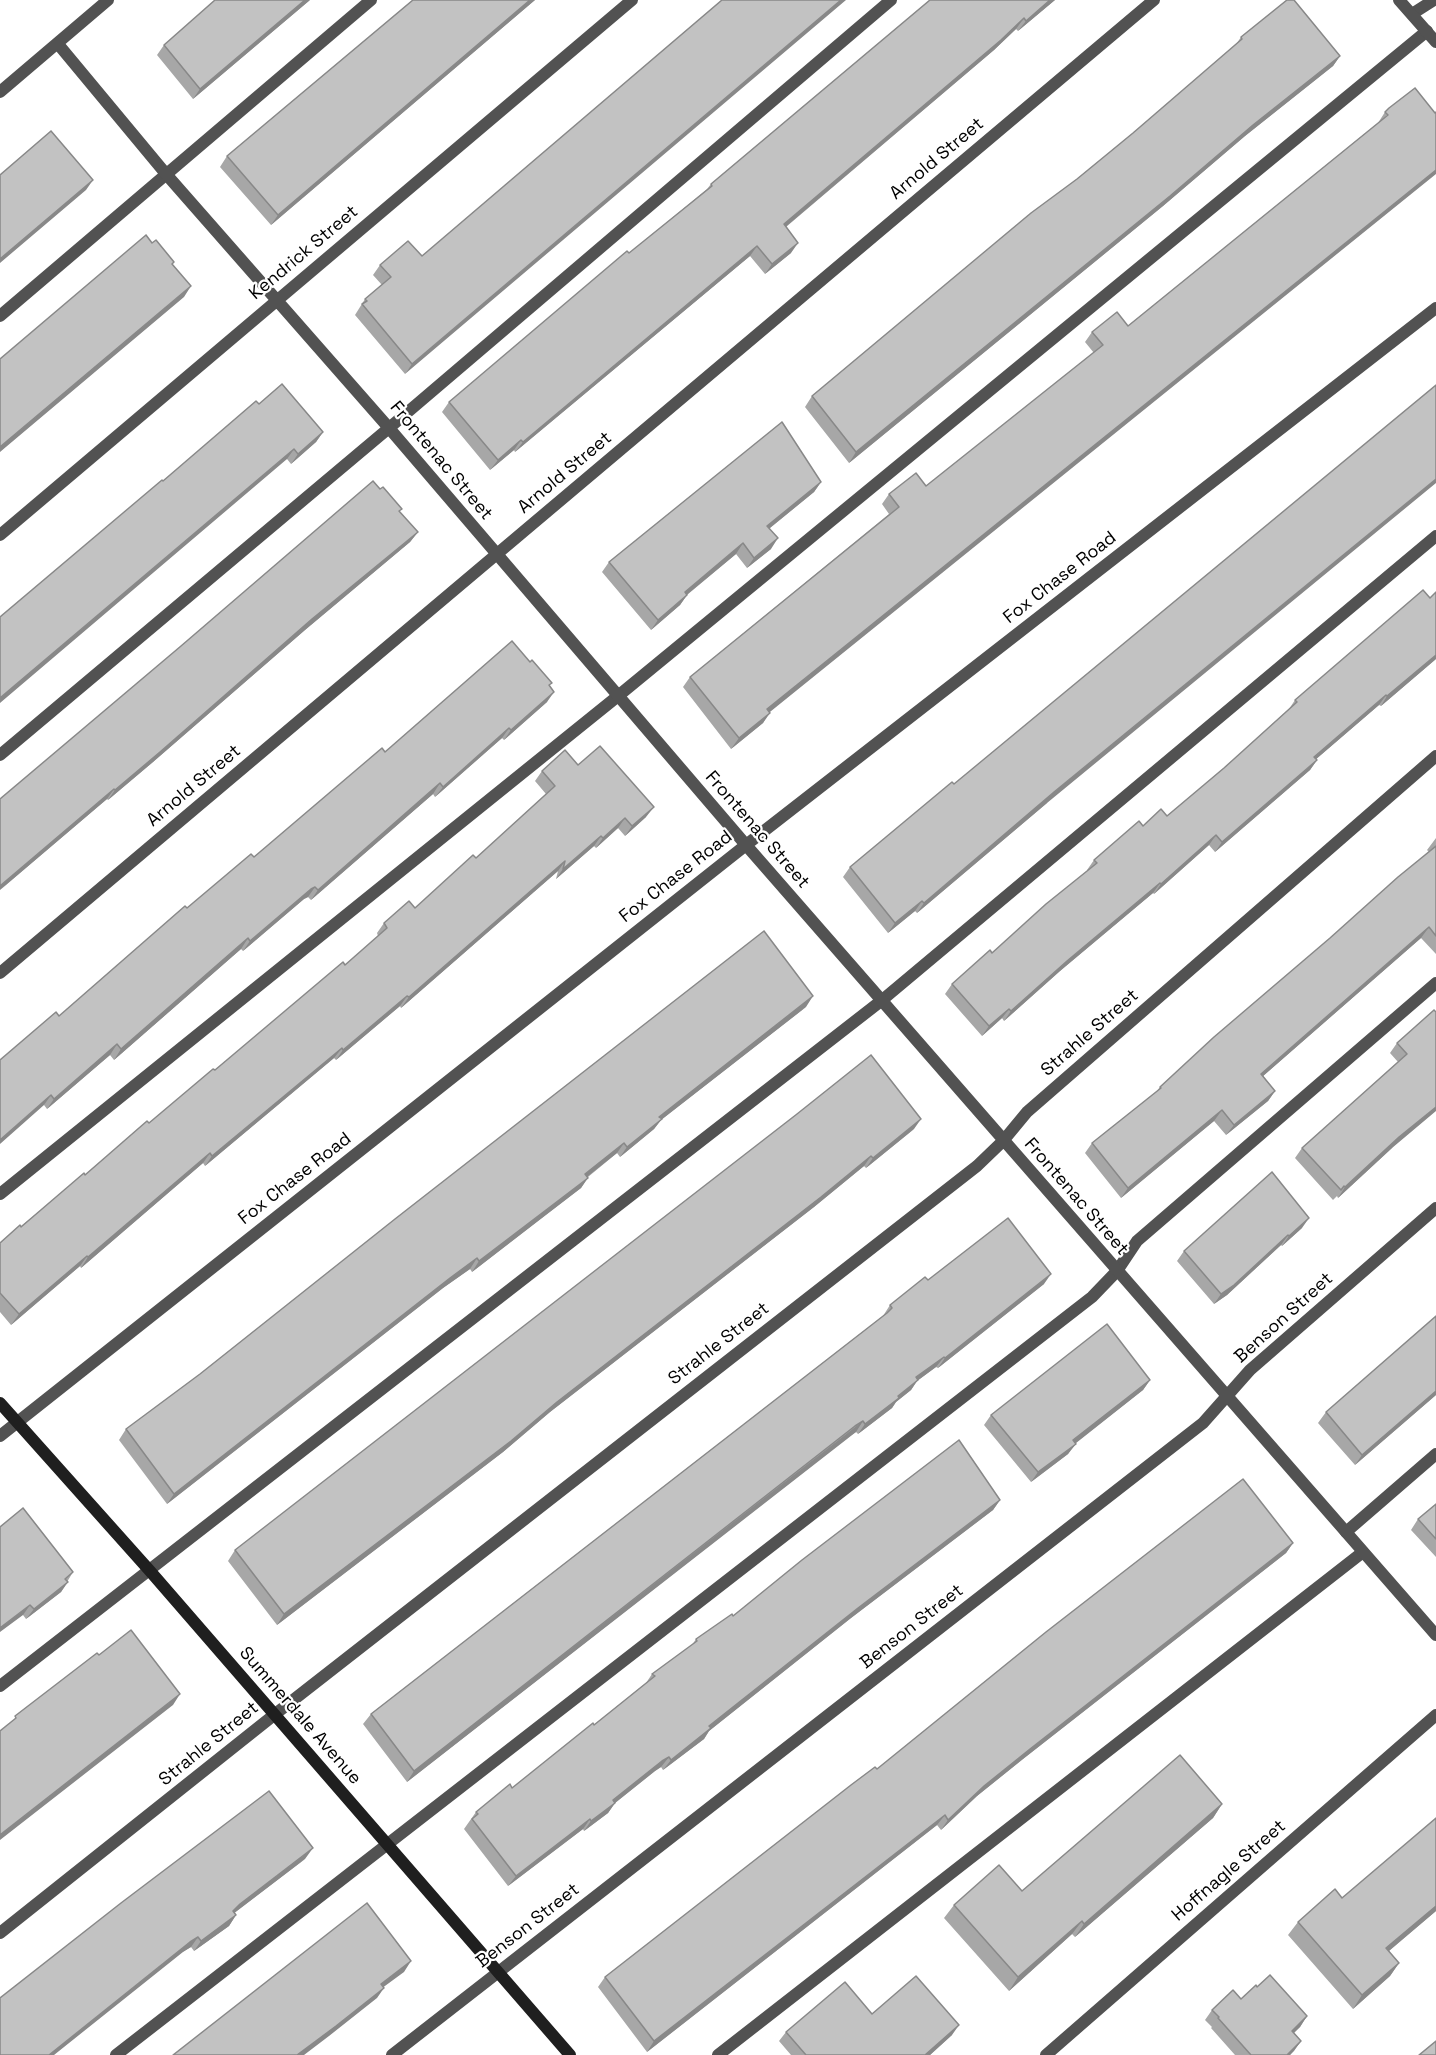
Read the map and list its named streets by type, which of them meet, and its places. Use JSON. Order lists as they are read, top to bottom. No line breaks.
{"streets":{"street":["Arnold Street","Kendrick Street","Frontenac Street","Fox Chase Road","Strahle Street","Benson Street","Summerdale Avenue","Hoffnagle Street"]},"crossings":[["Arnold Street","Frontenac Street"],["Kendrick Street","Frontenac Street"],["Frontenac Street","Fox Chase Road"],["Frontenac Street","Strahle Street"],["Frontenac Street","Benson Street"],["Fox Chase Road","Summerdale Avenue"],["Strahle Street","Summerdale Avenue"],["Benson Street","Summerdale Avenue"]]}
